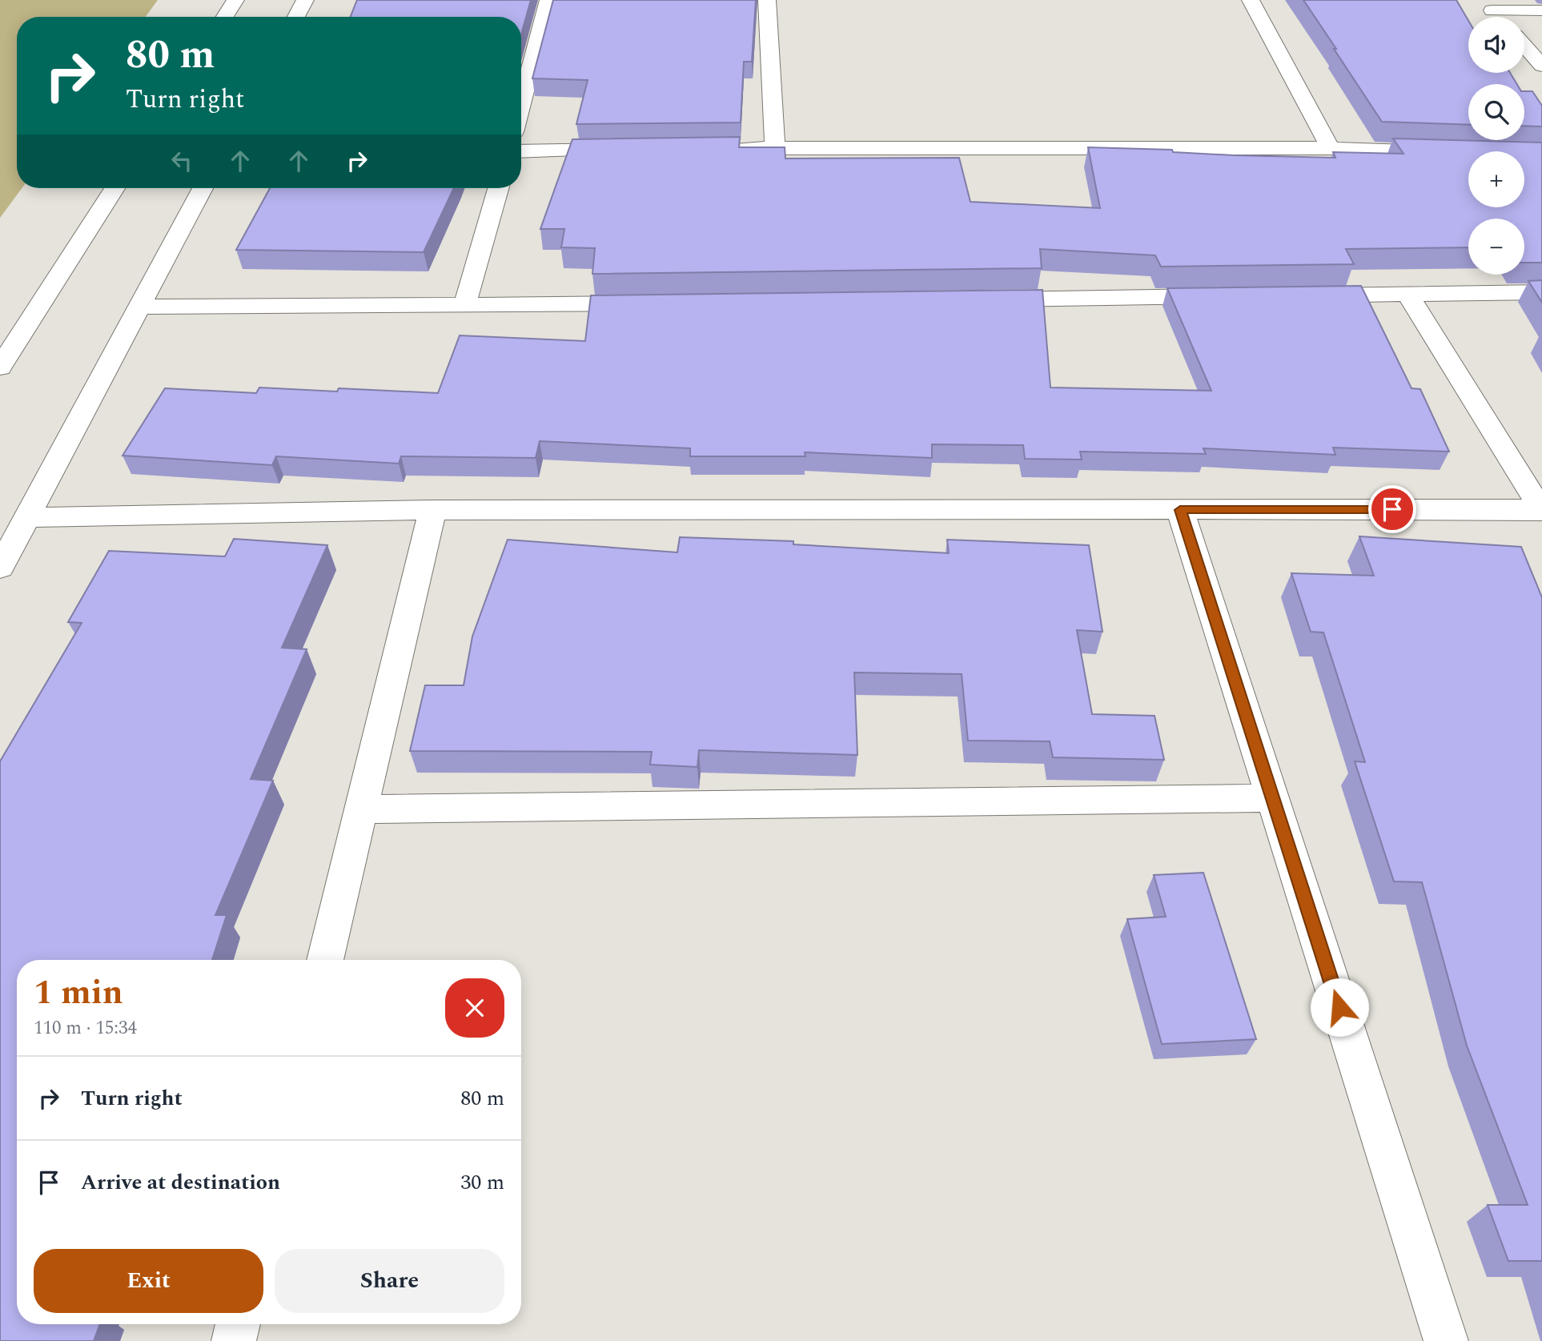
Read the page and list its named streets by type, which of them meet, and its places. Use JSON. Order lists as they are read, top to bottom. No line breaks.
{"page":{"map_buttons":["+","−"],"turn":["80 m","Turn right"],"heading":["1 min","110 m · 15:34"],"list":[{"name":"Turn right","value":"80 m"},{"name":"Arrive at destination","value":"30 m"}],"buttons":["Exit","Share"]}}
